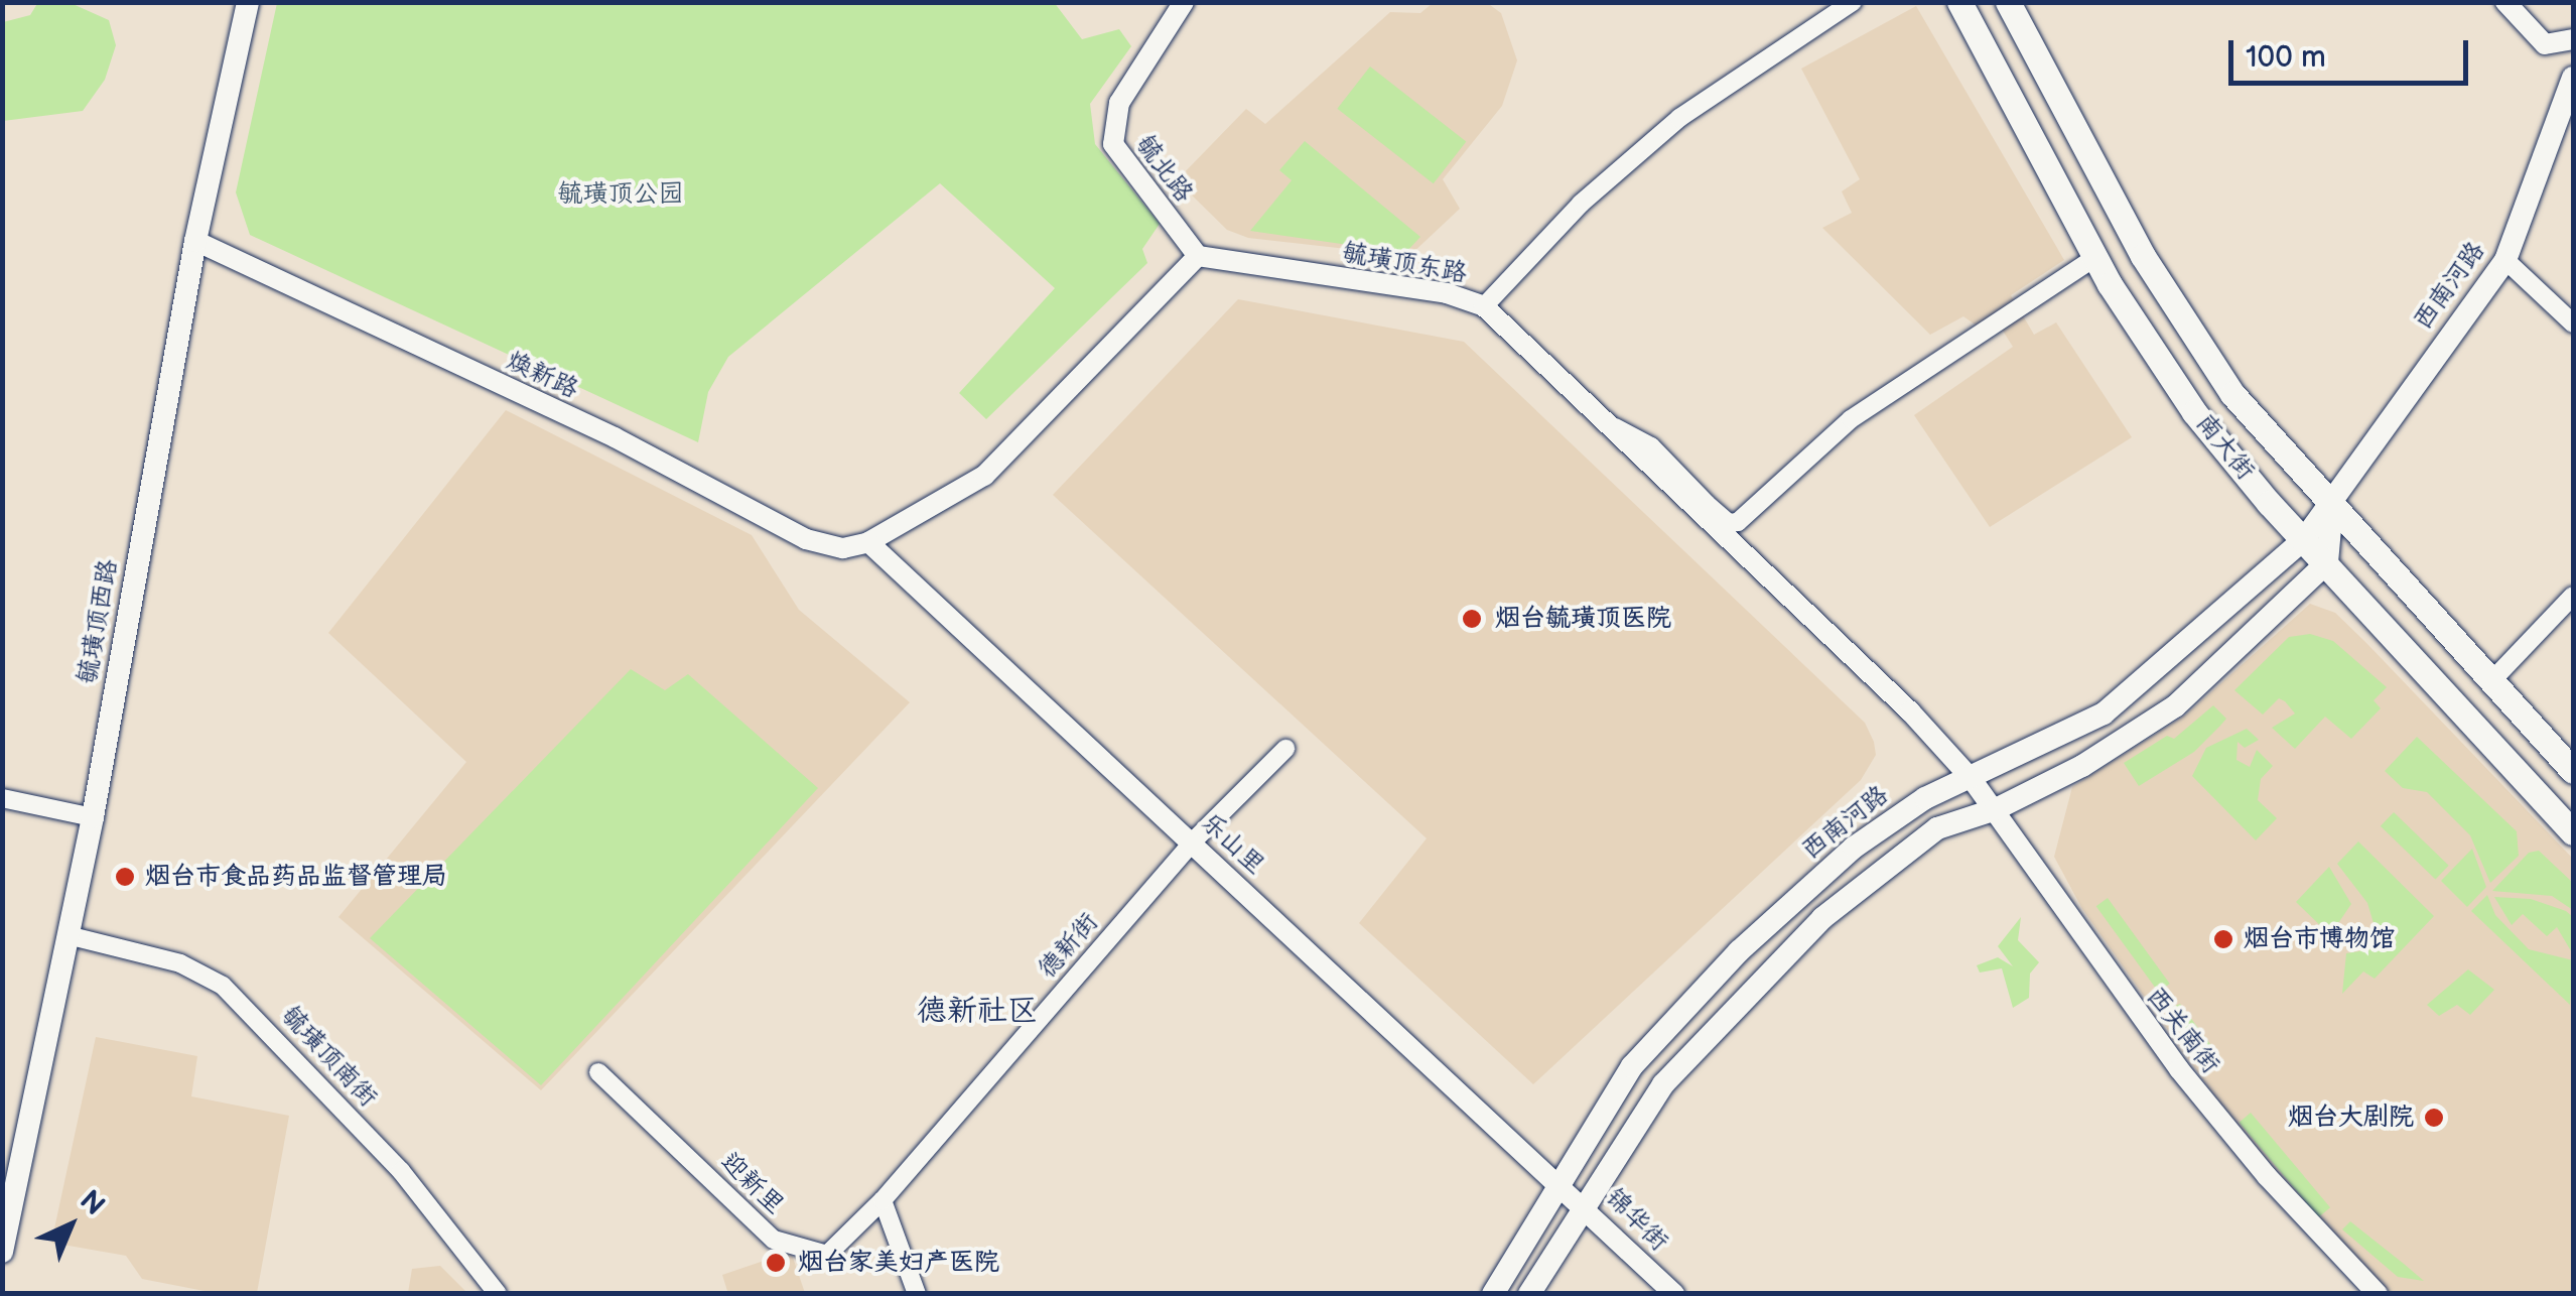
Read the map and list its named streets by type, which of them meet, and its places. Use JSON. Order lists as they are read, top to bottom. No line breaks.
{"streets":{"main road":["西南河路","南大街","毓璜顶西路"],"street":["毓北路","毓璜顶东路","焕新路","乐山里","德新街","西关南街","毓璜顶南街","迎新里","锦华街"]},"crossings":[["毓北路","毓璜顶东路"],["毓璜顶东路","西南河路"],["毓璜顶东路","西关南街"],["西南河路","南大街"],["西南河路","乐山里"],["西南河路","西关南街"],["西南河路","锦华街"],["焕新路","毓璜顶西路"],["焕新路","乐山里"],["毓璜顶西路","毓璜顶南街"],["乐山里","德新街"],["乐山里","锦华街"],["德新街","迎新里"]],"districts":["德新社区"],"parks":["毓璜顶公园"],"places":["烟台毓璜顶医院","烟台市食品药品监督管理局","烟台市博物馆","烟台大剧院","烟台家美妇产医院"],"scale_bar":"100 m","north":"top right"}
